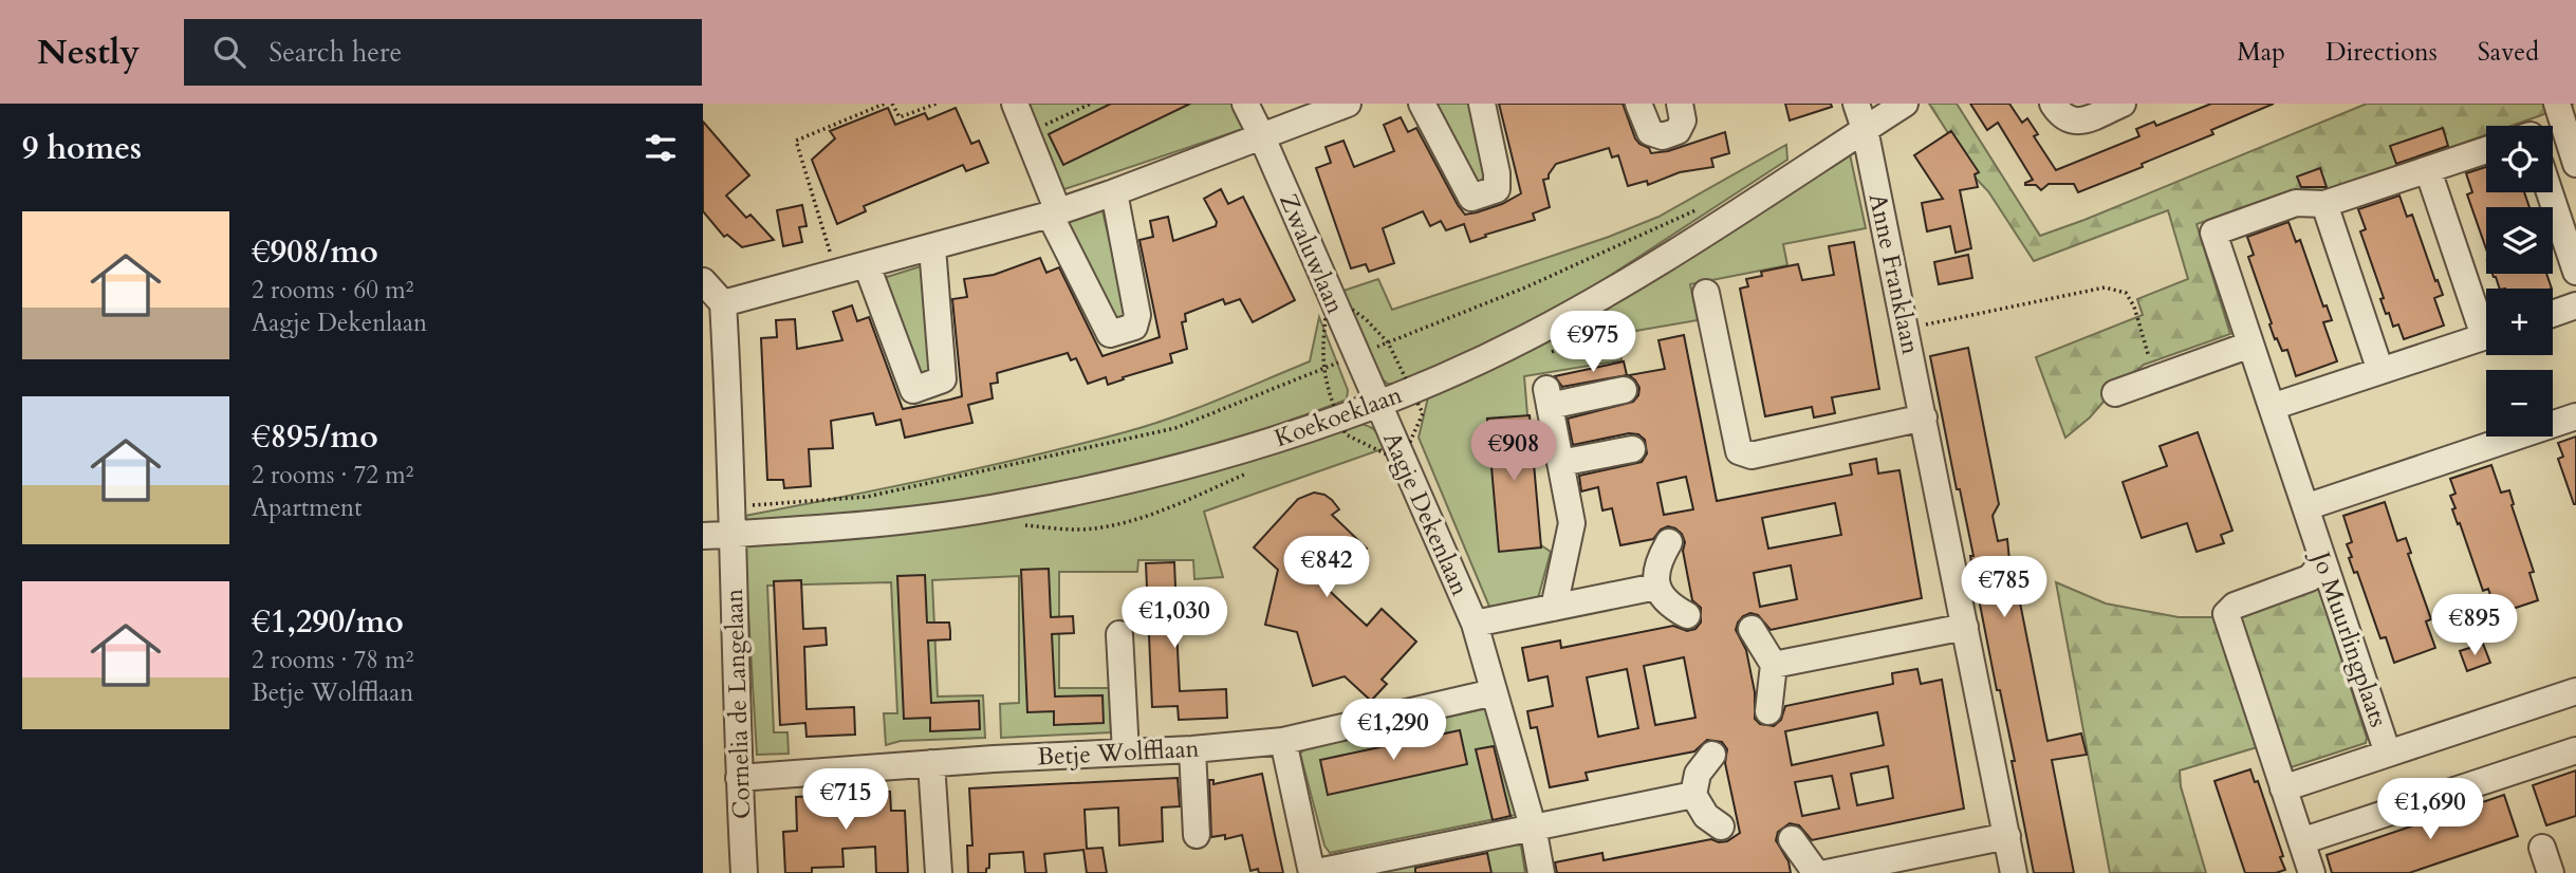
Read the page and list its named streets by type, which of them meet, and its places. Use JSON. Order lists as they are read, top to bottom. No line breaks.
{"streets":{"street":["Zwaluwlaan","Anne Franklaan","Koekoeklaan","Aagje Dekenlaan","Jo Muurlingplaats","Cornelia de Langelaan","Betje Wolfflaan"]},"crossings":[["Zwaluwlaan","Koekoeklaan"],["Zwaluwlaan","Aagje Dekenlaan"],["Anne Franklaan","Koekoeklaan"],["Koekoeklaan","Aagje Dekenlaan"],["Koekoeklaan","Cornelia de Langelaan"],["Aagje Dekenlaan","Betje Wolfflaan"],["Cornelia de Langelaan","Betje Wolfflaan"]],"page":{"header":"Nestly","search":"Search here","nav":["Map","Directions","Saved"],"heading":"9 homes","map_buttons":["+","−"],"list":[{"name":"€908/mo","note":"2 rooms · 60 m² · Aagje Dekenlaan"},{"name":"€895/mo","note":"2 rooms · 72 m² · Apartment"},{"name":"€1,290/mo","note":"2 rooms · 78 m² · Betje Wolfflaan"}],"price":["€975","€908","€842","€785","€1,030","€895","€1,290","€715","€1,690"]}}
